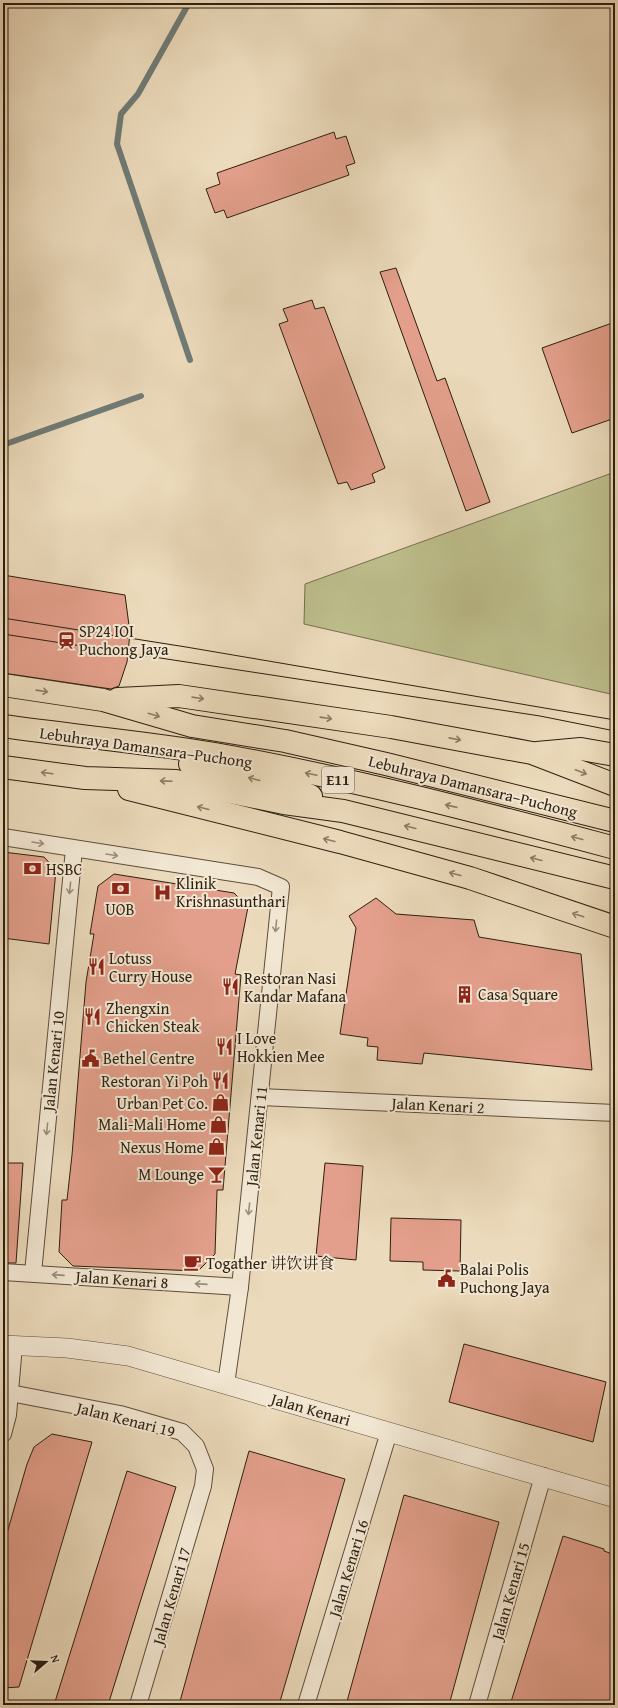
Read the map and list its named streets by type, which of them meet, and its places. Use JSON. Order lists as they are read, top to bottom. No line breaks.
{"streets":{"highway":["Lebuhraya Damansara–Puchong","E11"],"street":["Jalan Kenari 10","Jalan Kenari 2","Jalan Kenari 11","Jalan Kenari 8","Jalan Kenari","Jalan Kenari 19","Jalan Kenari 16","Jalan Kenari 15","Jalan Kenari 17"]},"crossings":[["Jalan Kenari 10","Jalan Kenari 11"],["Jalan Kenari 10","Jalan Kenari 8"],["Jalan Kenari 2","Jalan Kenari 11"],["Jalan Kenari 11","Jalan Kenari 8"],["Jalan Kenari 11","Jalan Kenari"],["Jalan Kenari","Jalan Kenari 16"],["Jalan Kenari","Jalan Kenari 15"],["Jalan Kenari 19","Jalan Kenari 17"]],"one_way":["Jalan Kenari 10","Jalan Kenari 8"],"places":{"station":["SP24 IOI Puchong Jaya"],"bank":["HSBC","UOB"],"hospital":["Klinik Krishnasunthari"],"restaurant":["Lotuss Curry House","Restoran Nasi Kandar Mafana","Zhengxin Chicken Steak","I Love Hokkien Mee","Restoran Yi Poh"],"building":["Casa Square"],"public building":["Bethel Centre","Balai Polis Puchong Jaya"],"shop":["Urban Pet Co.","Mali-Mali Home","Nexus Home"],"bar":["M Lounge"],"cafe":["Togather 讲饮讲食"]},"north":"right"}
